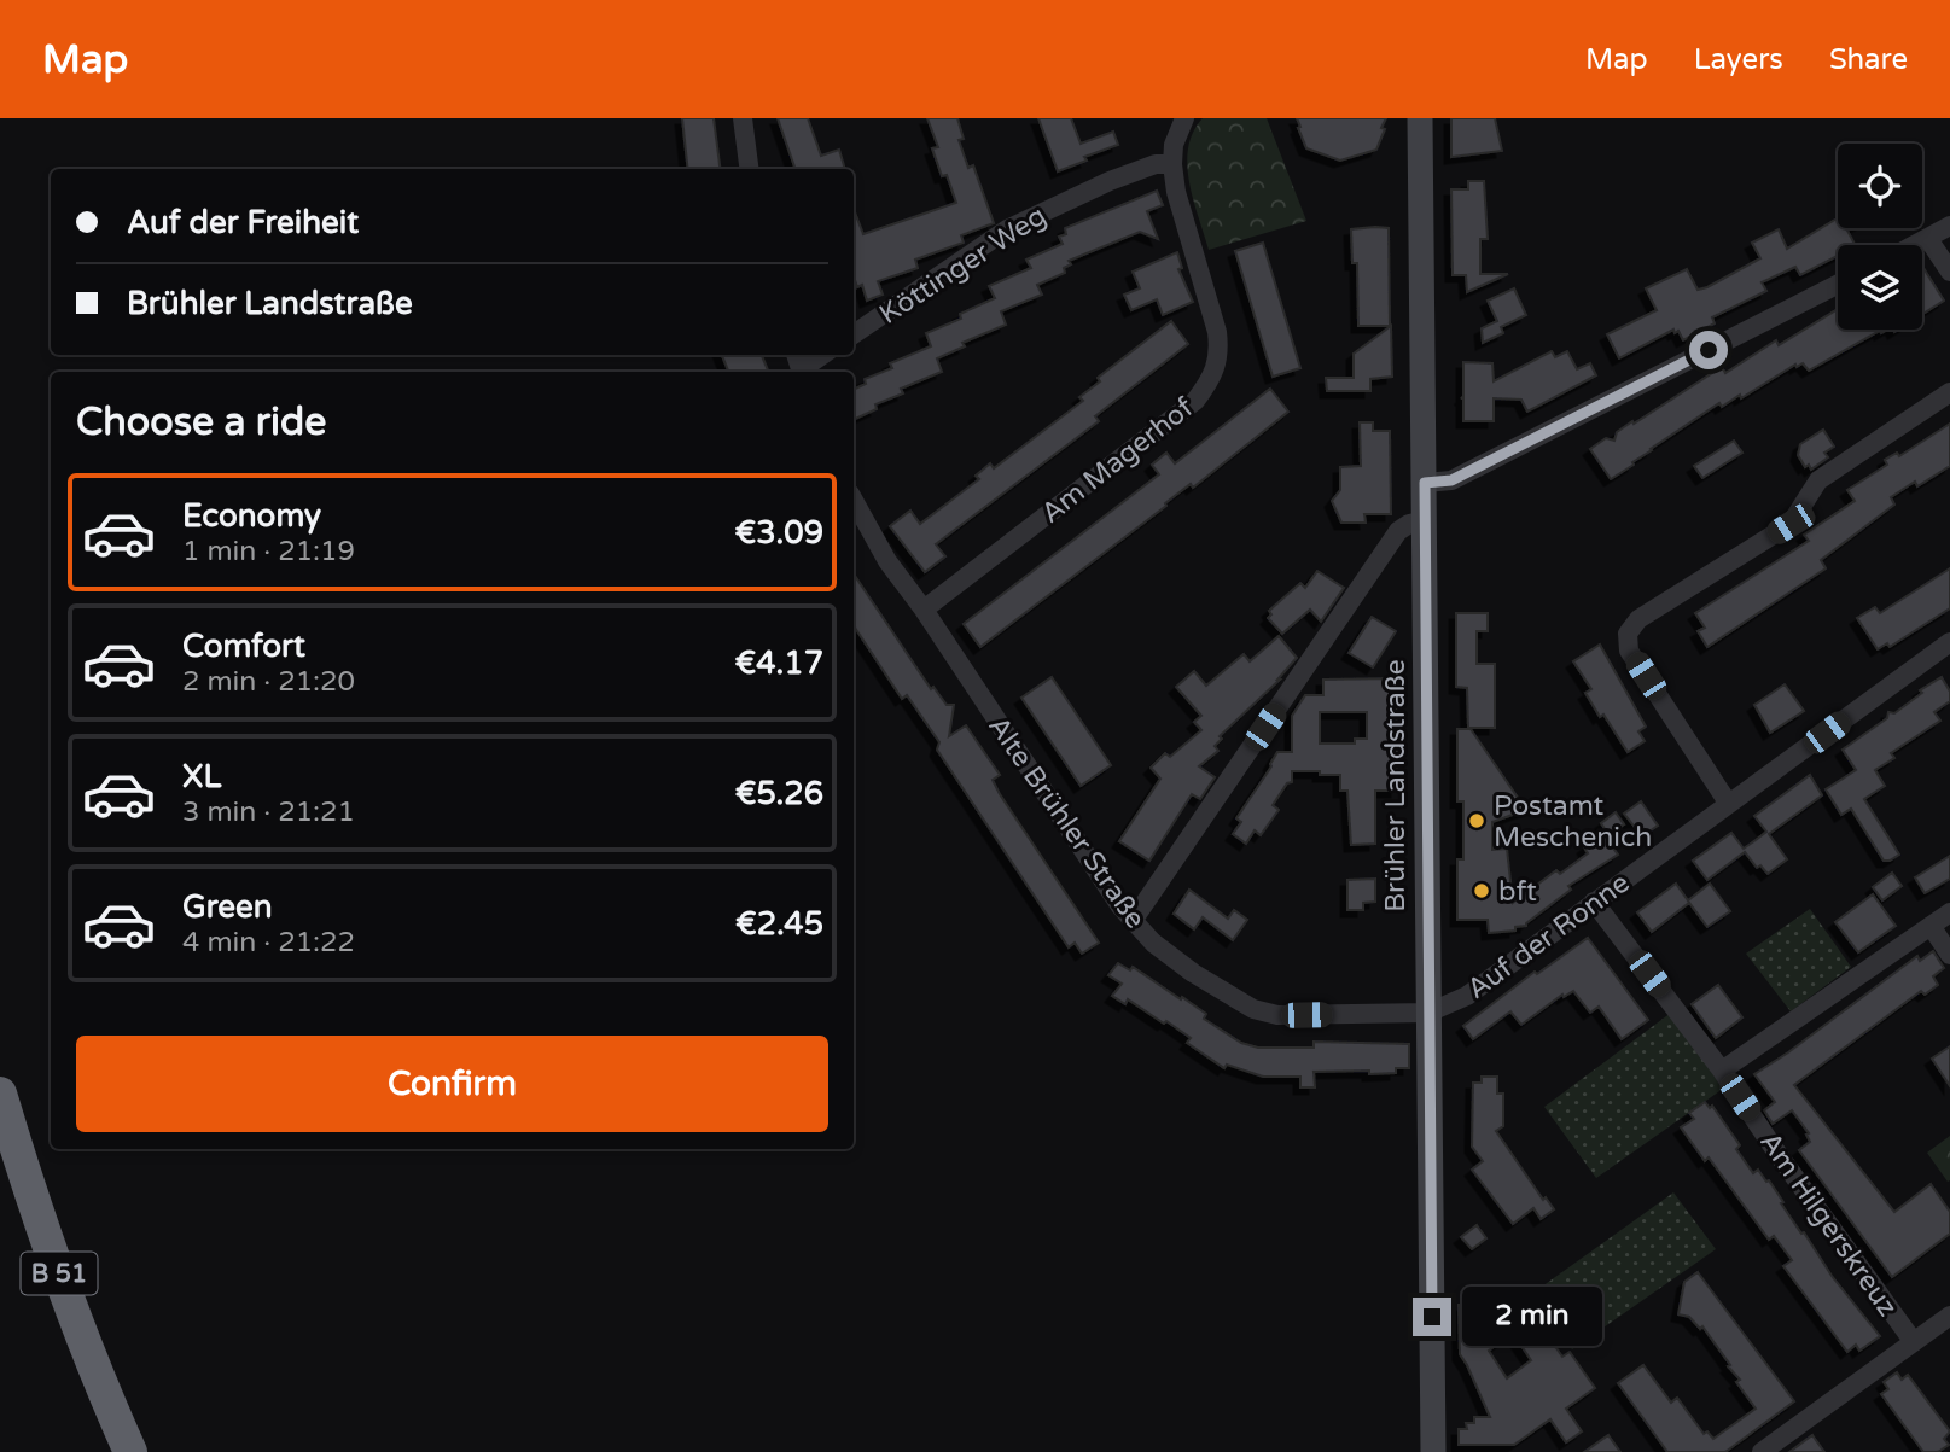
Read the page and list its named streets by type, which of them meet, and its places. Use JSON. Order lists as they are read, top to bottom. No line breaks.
{"streets":{"highway":["B 51"],"street":["Köttinger Weg","Am Magerhof","Brühler Landstraße","Alte Brühler Straße","Auf der Ronne","Am Hilgerskreuz"]},"crossings":[["Köttinger Weg","Am Magerhof"],["Am Magerhof","Alte Brühler Straße"],["Brühler Landstraße","Alte Brühler Straße"],["Brühler Landstraße","Auf der Ronne"],["Alte Brühler Straße","Auf der Ronne"],["Auf der Ronne","Am Hilgerskreuz"]],"places":["Postamt Meschenich","bft"],"page":{"header":"Map","nav":["Map","Layers","Share"],"banner":["Auf der Freiheit","Brühler Landstraße"],"heading":"Choose a ride","list":[{"name":"Economy","note":"1 min · 21:19","value":"€3.09"},{"name":"Comfort","note":"2 min · 21:20","value":"€4.17"},{"name":"XL","note":"3 min · 21:21","value":"€5.26"},{"name":"Green","note":"4 min · 21:22","value":"€2.45"}],"buttons":"Confirm","bubble":"2 min"}}
